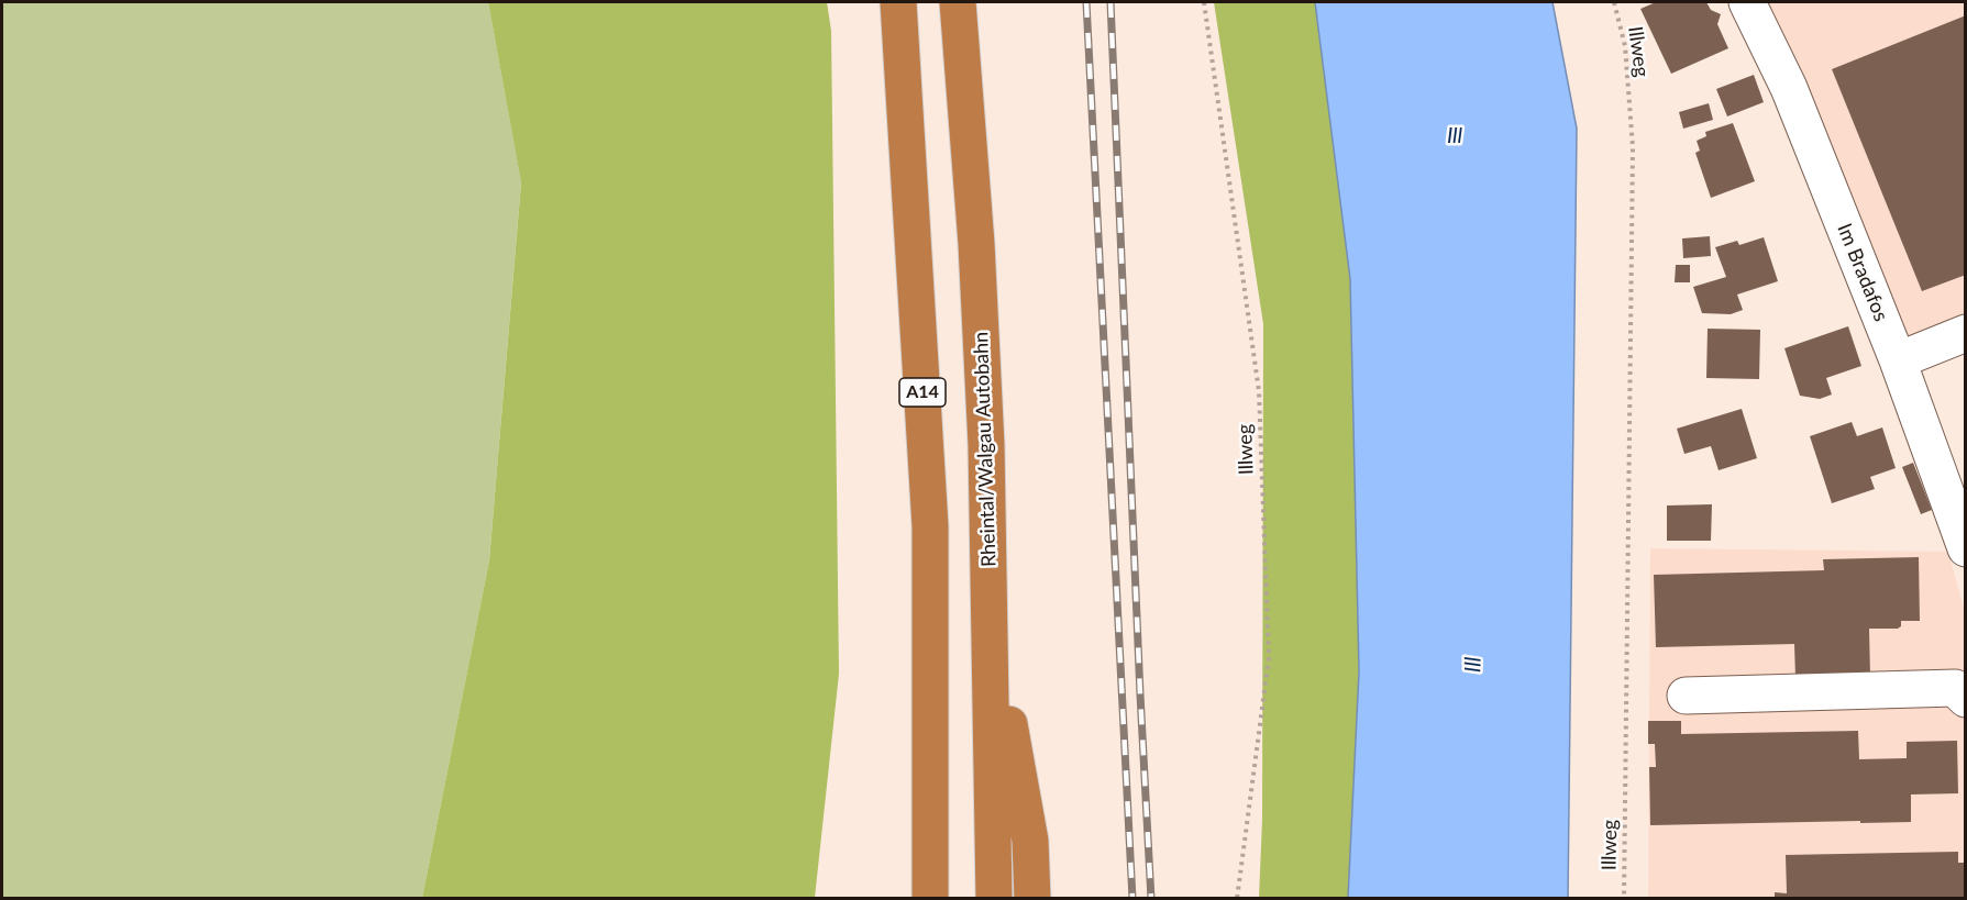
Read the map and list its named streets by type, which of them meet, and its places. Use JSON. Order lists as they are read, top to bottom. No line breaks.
{"streets":{"highway":["A14","Rheintal/Walgau Autobahn"],"street":["Im Bradafos"],"path":["Illweg"]},"water":["Ill"]}
